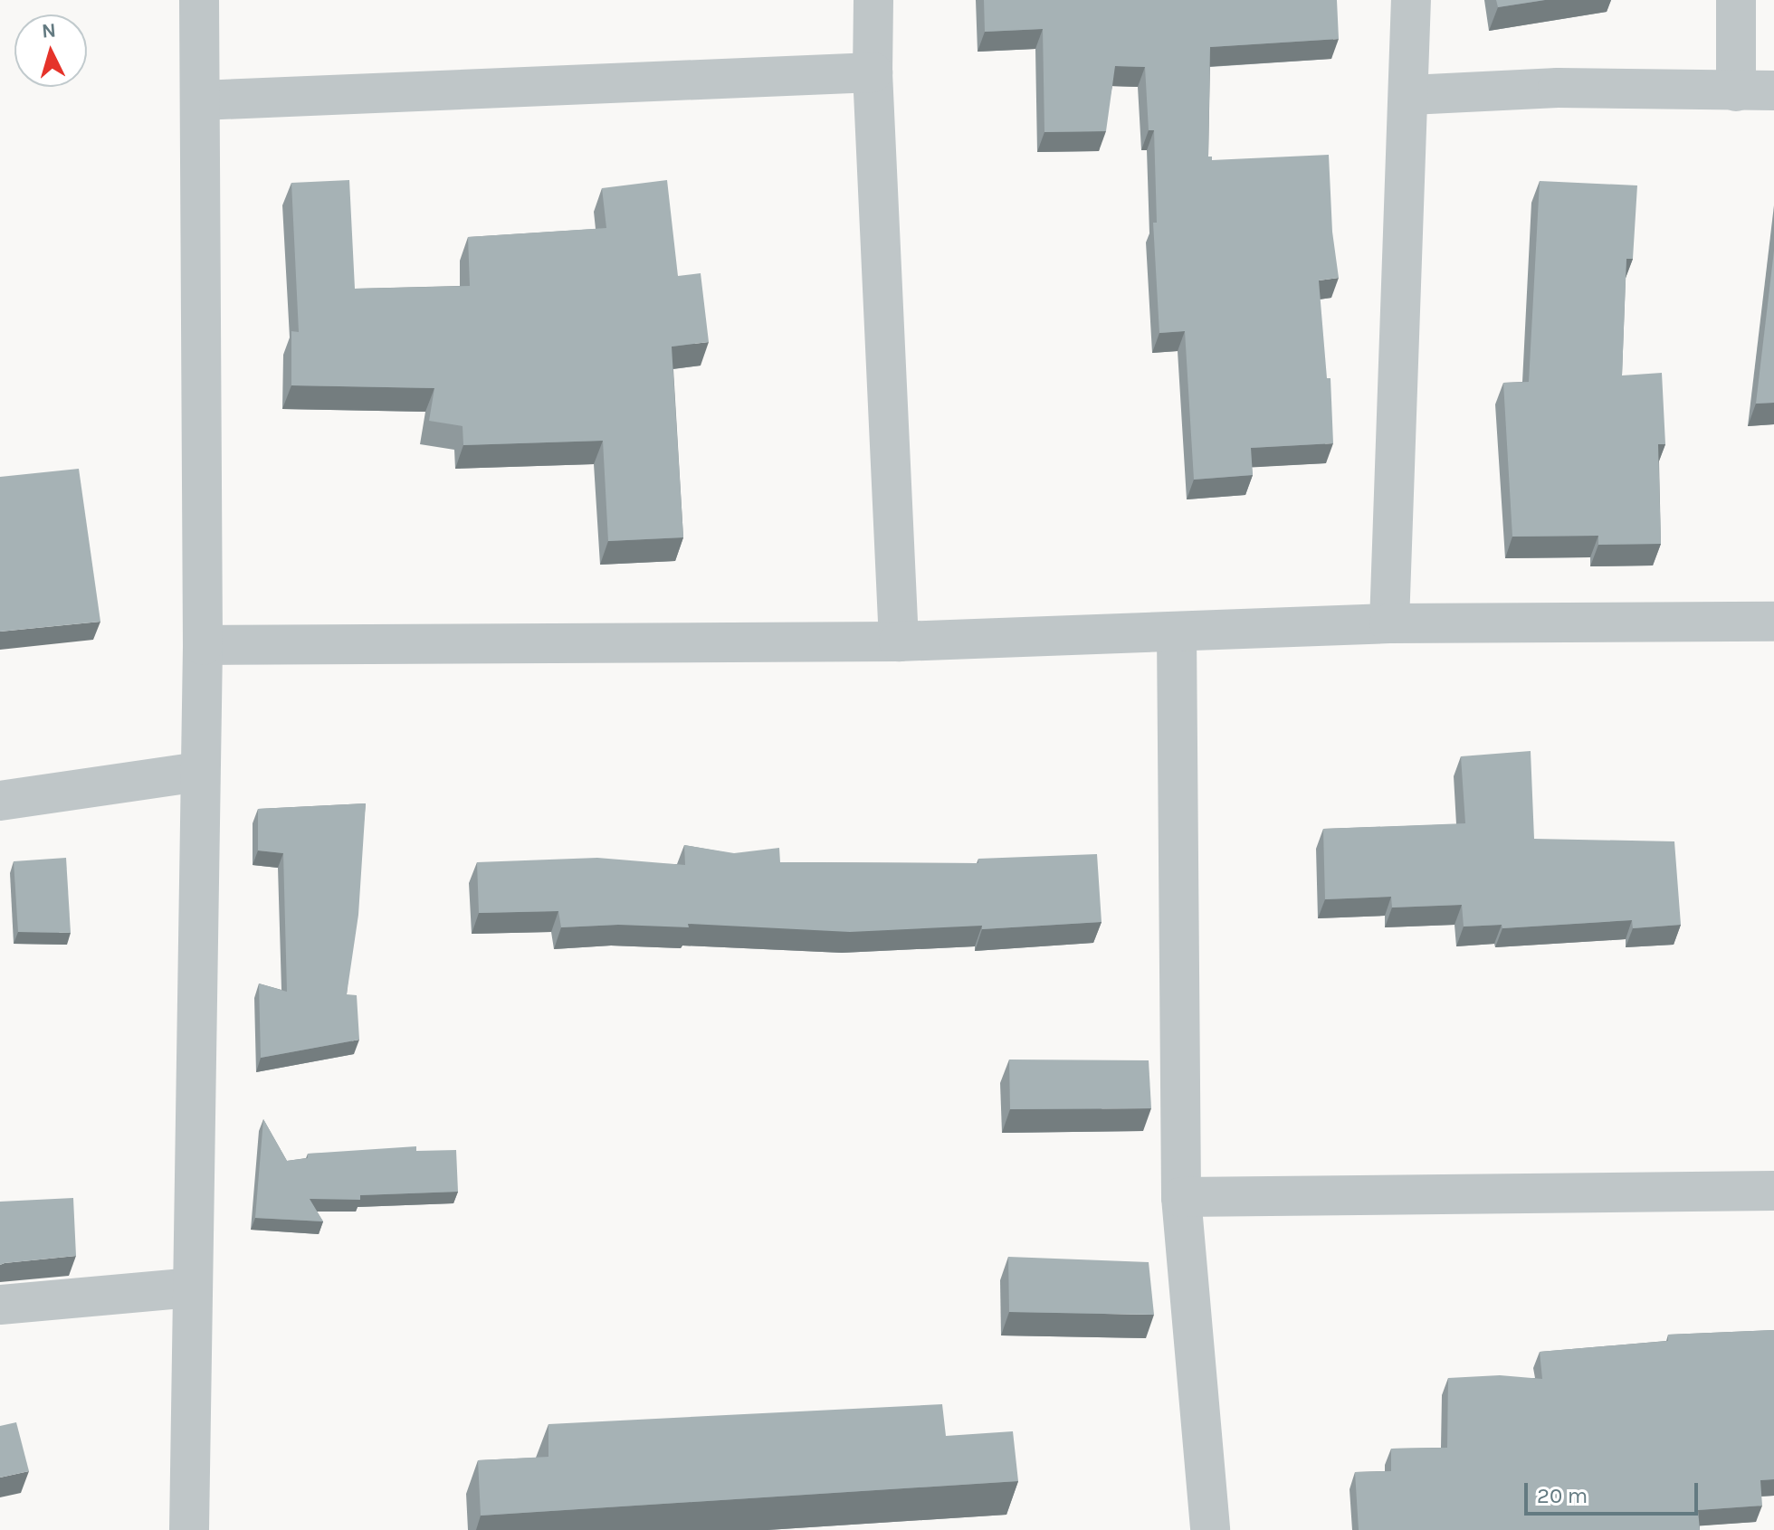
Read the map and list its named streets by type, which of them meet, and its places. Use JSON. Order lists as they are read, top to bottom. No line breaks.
{"scale_bar":"20 m","north":"top"}
